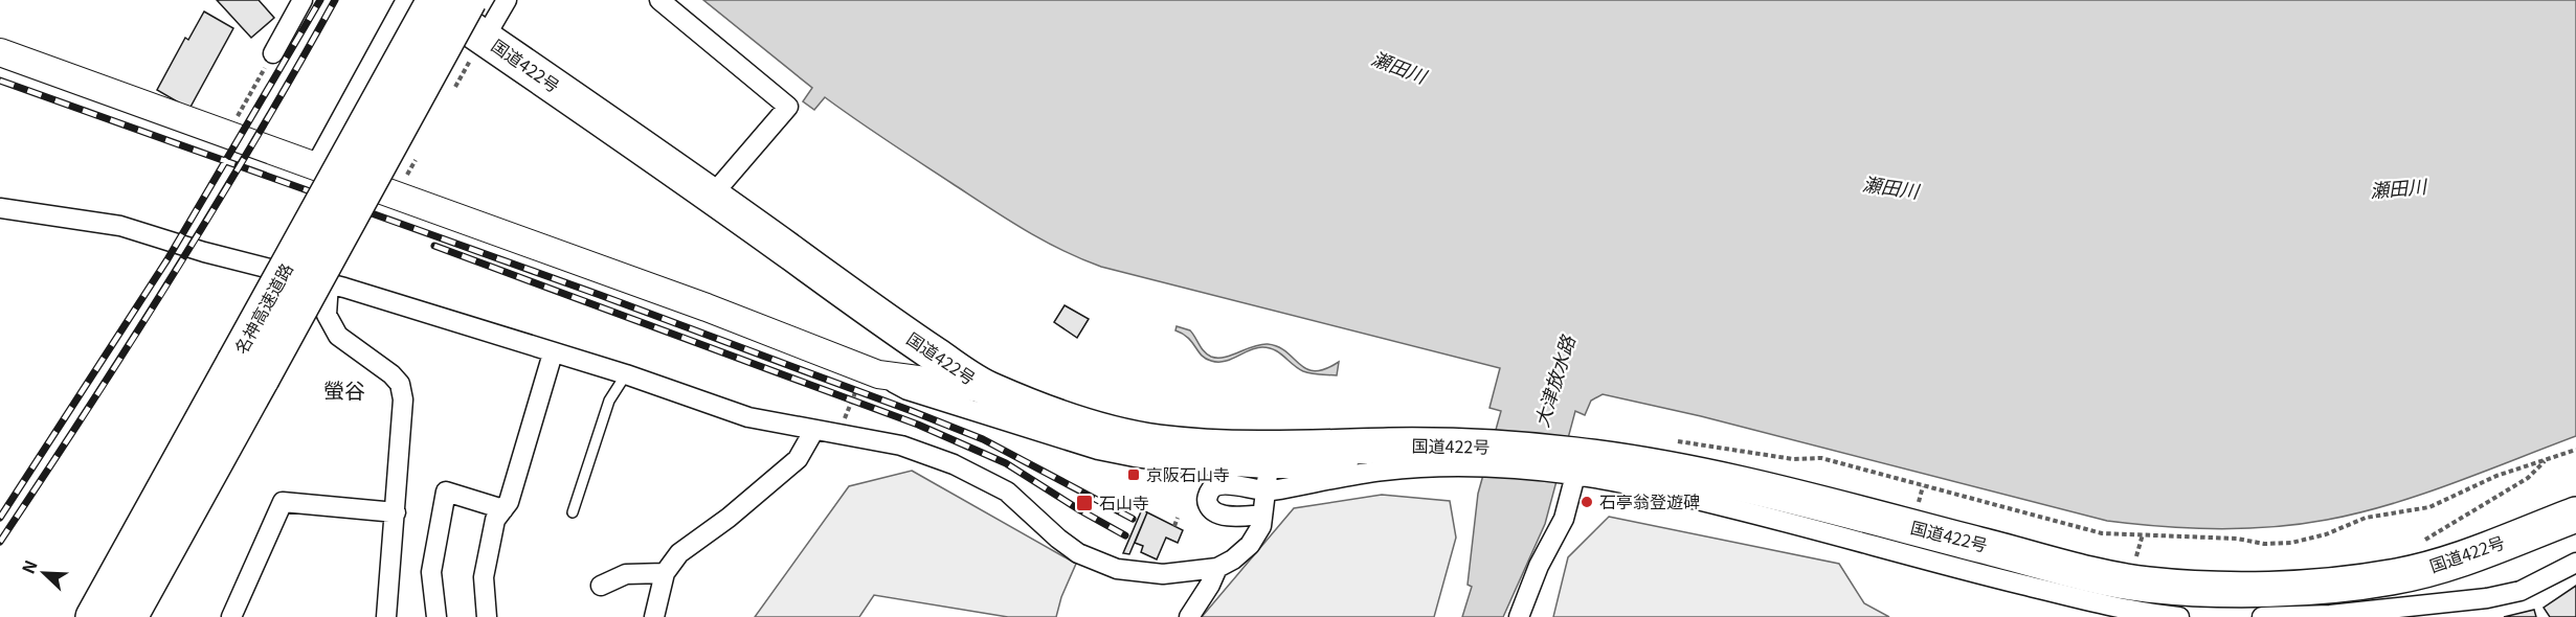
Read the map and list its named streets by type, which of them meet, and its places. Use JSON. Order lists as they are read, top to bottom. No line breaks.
{"streets":{"highway":["国道422号","名神高速道路"]},"districts":["螢谷"],"water":["瀬田川","大津放水路"],"places":{"transit":["京阪石山寺","石山寺"],"other":["石亭翁登遊碑"]},"north":"top left"}
